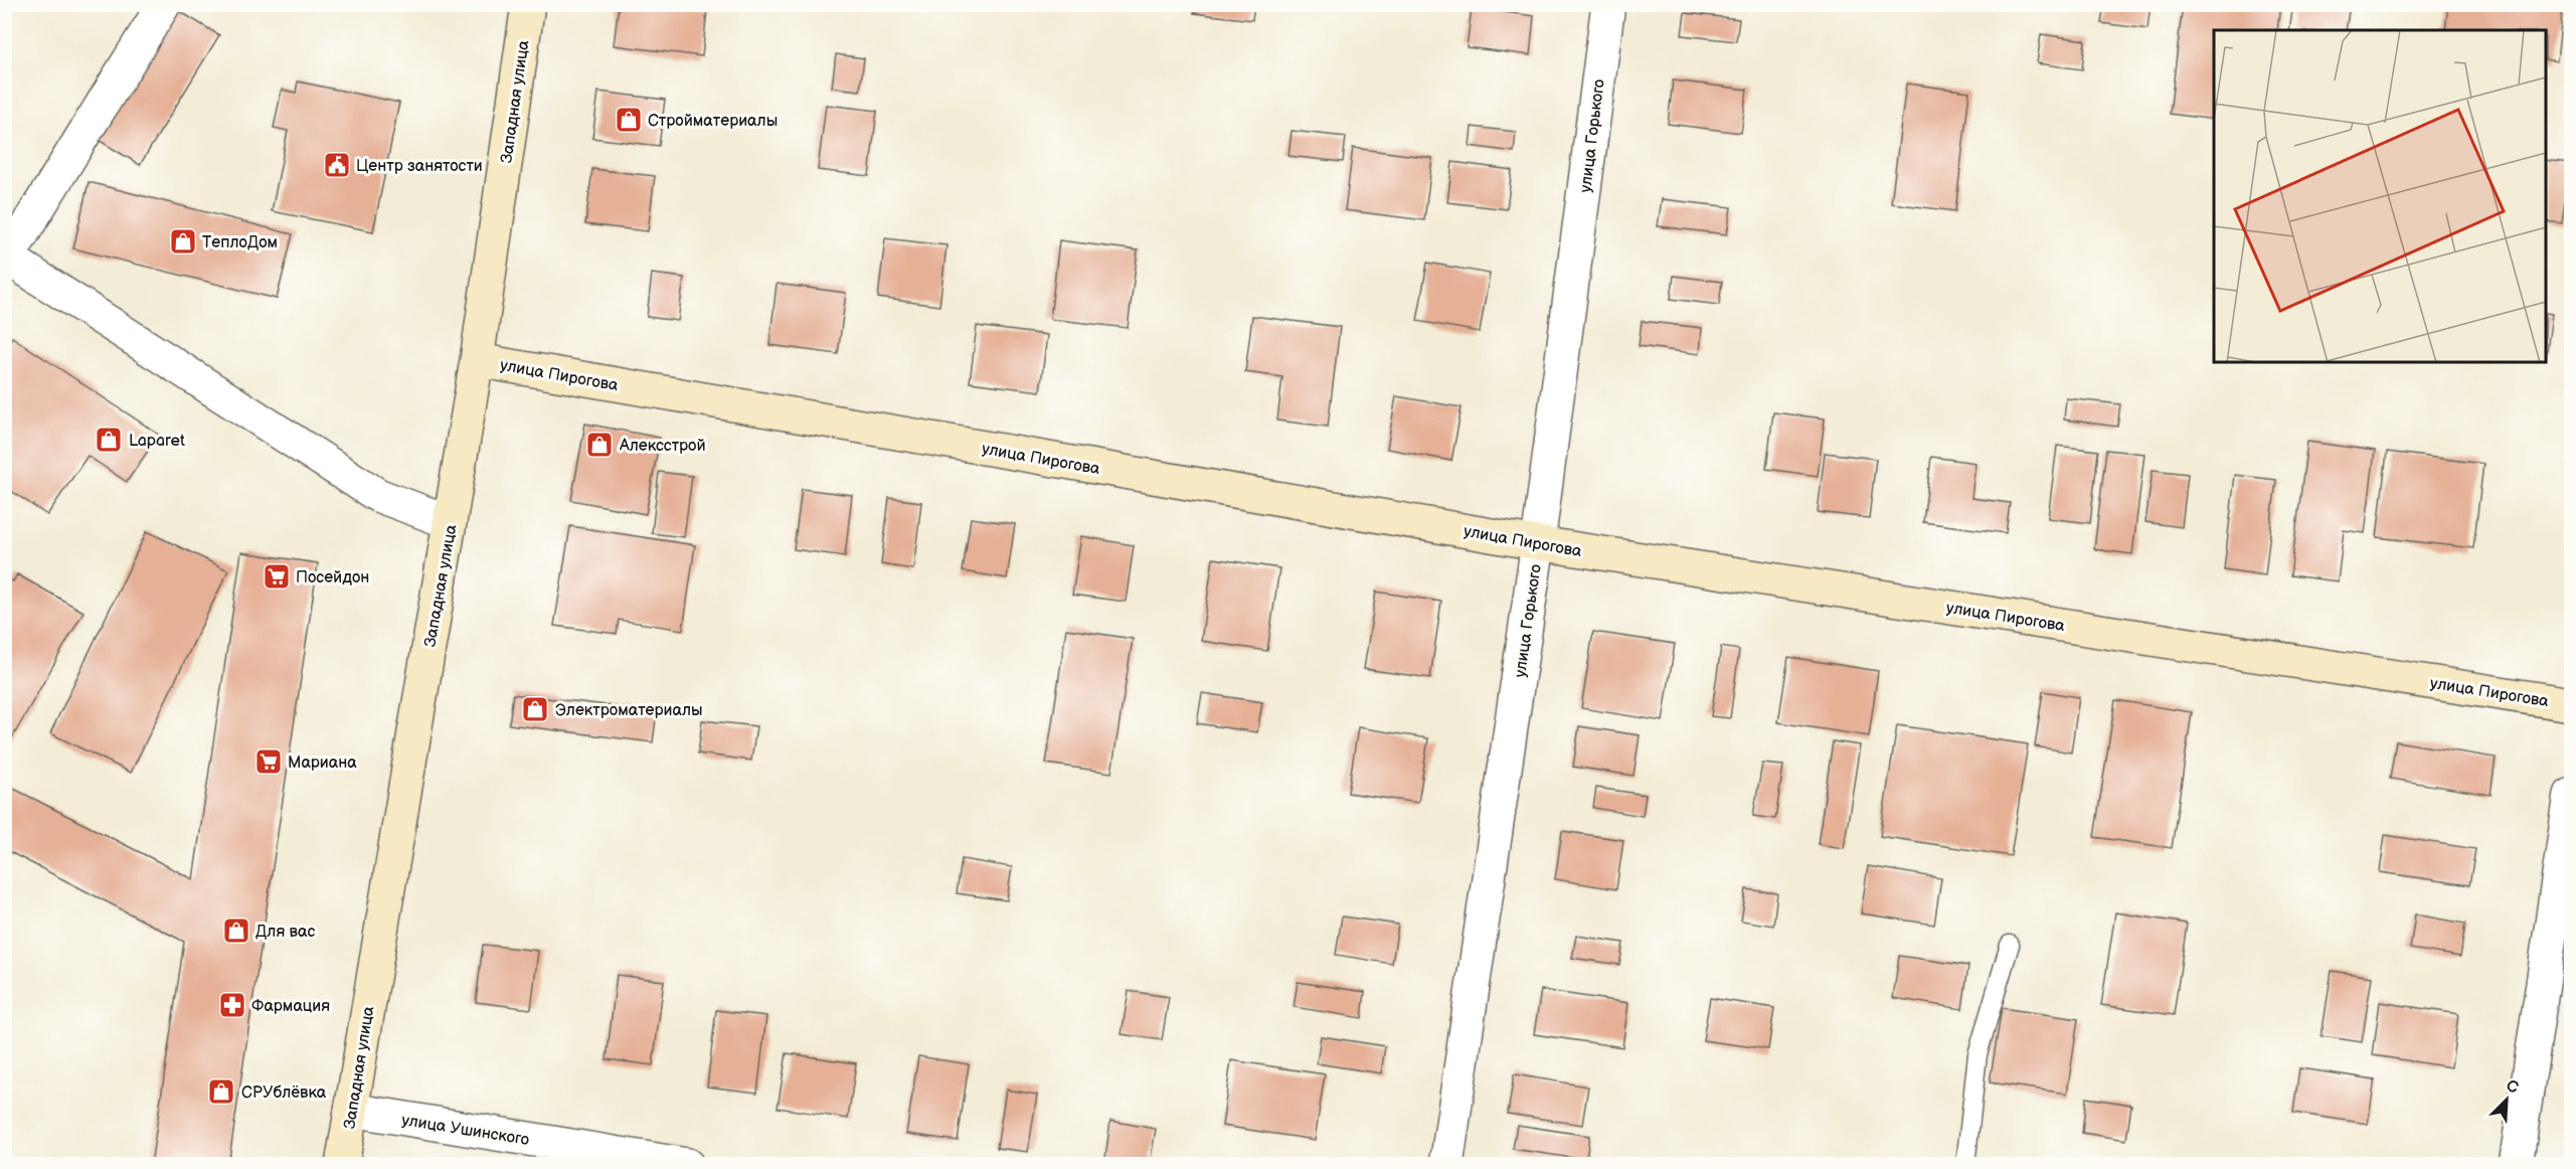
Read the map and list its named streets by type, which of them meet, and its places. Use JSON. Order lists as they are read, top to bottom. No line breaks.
{"streets":{"street":["Западная улица","улица Горького","улица Пирогова","улица Ушинского"]},"crossings":[["Западная улица","улица Пирогова"],["Западная улица","улица Ушинского"],["улица Горького","улица Пирогова"]],"places":{"shop":["Стройматериалы","ТеплоДом","Laparet","Алексстрой","Электроматериалы","Для вас","СРУблёвка"],"public building":["Центр занятости"],"supermarket":["Посейдон","Мариана"],"pharmacy":["Фармация"]},"north":"top right"}
